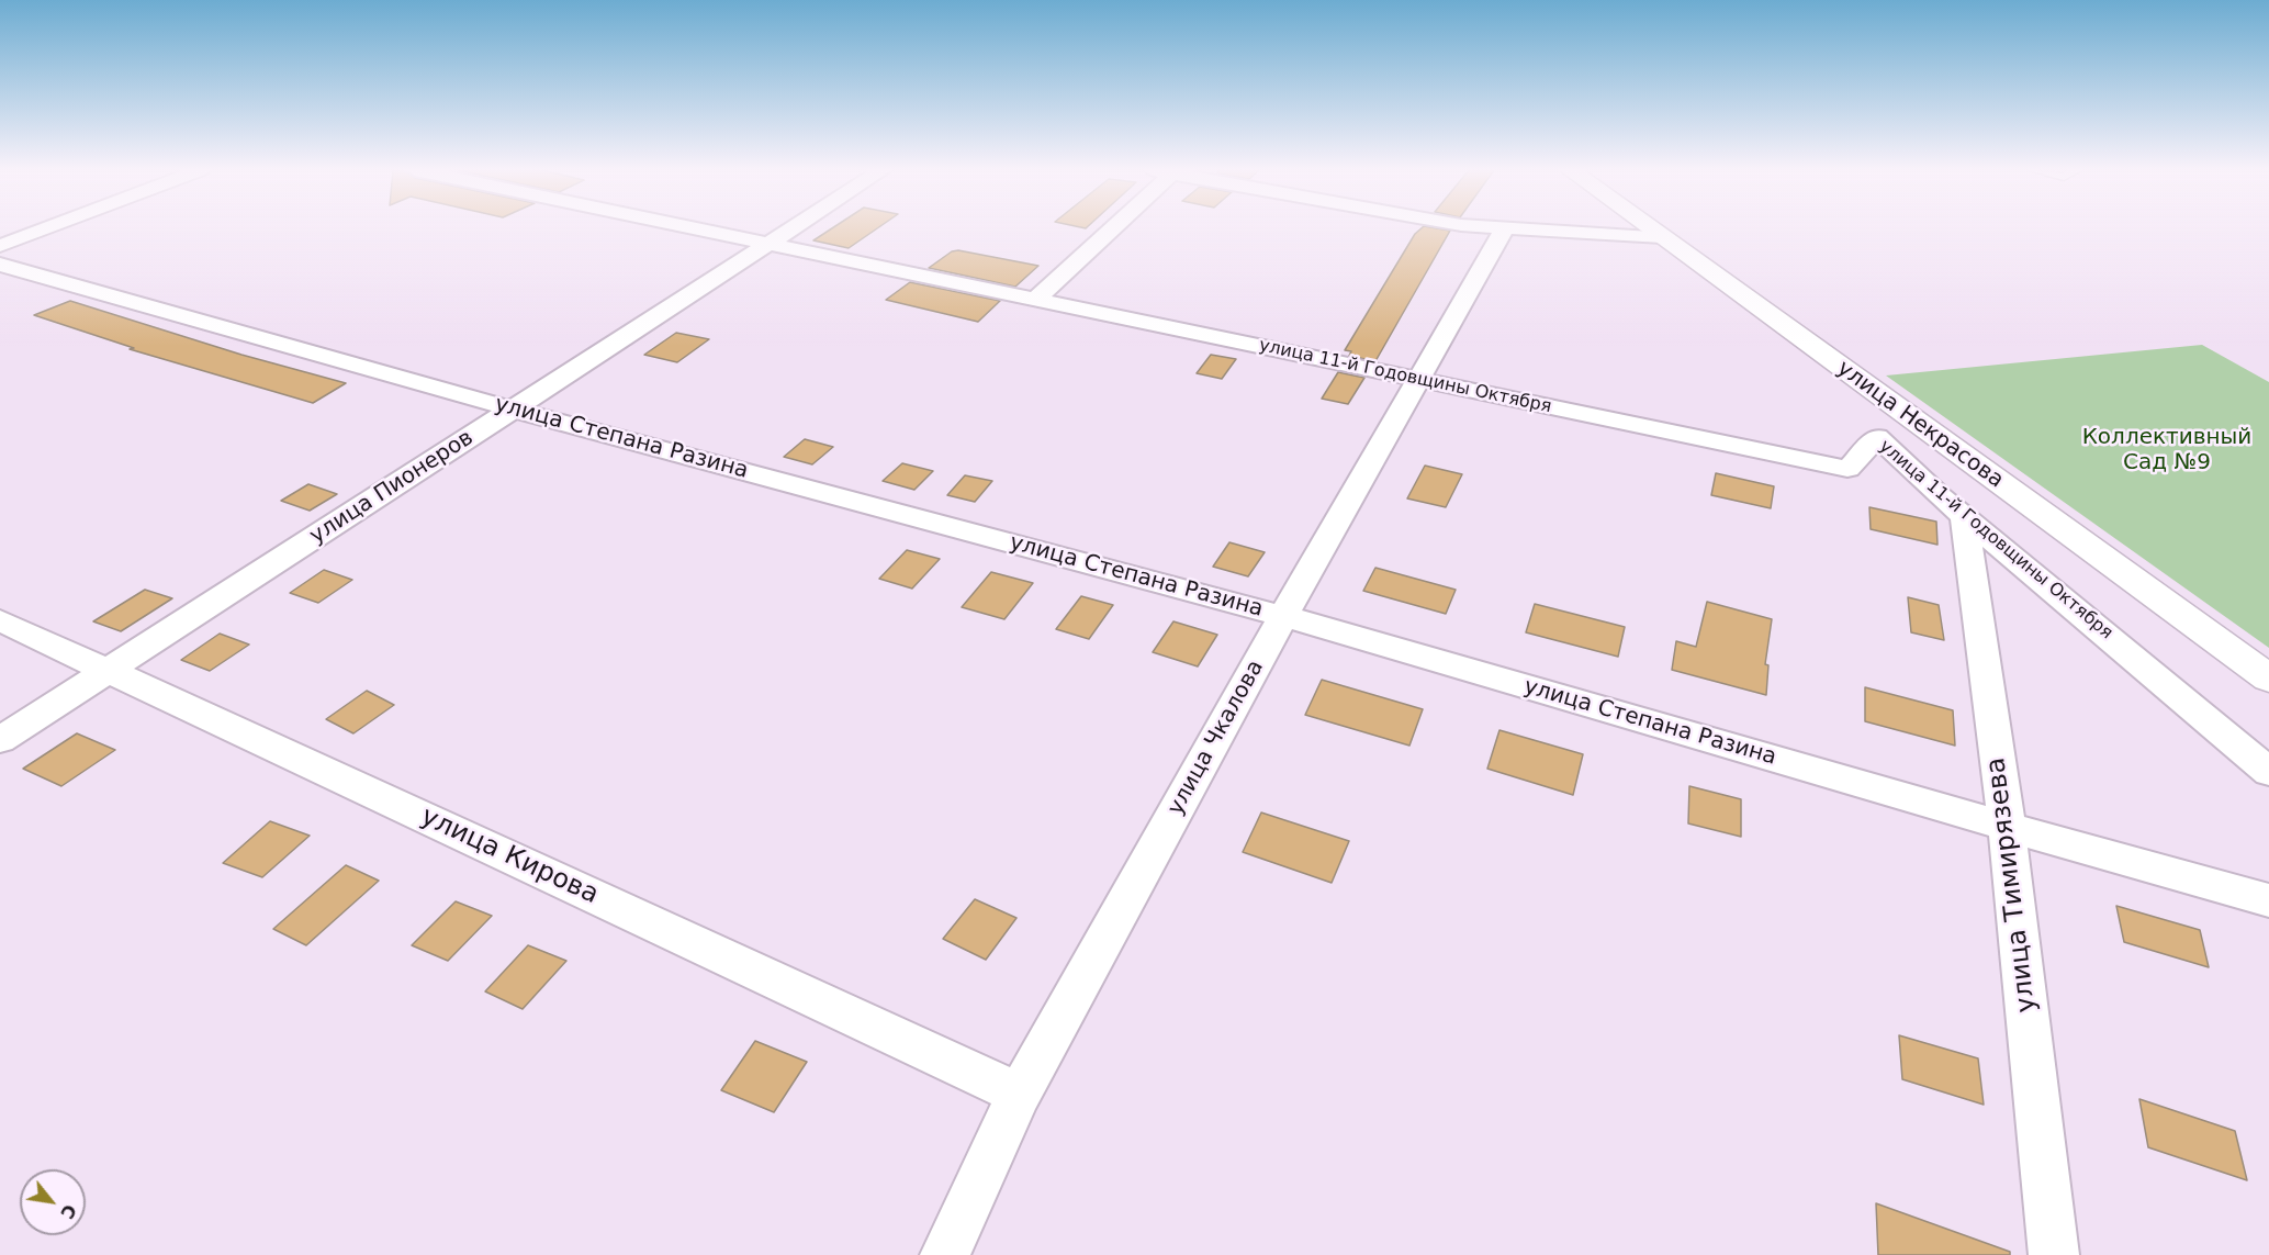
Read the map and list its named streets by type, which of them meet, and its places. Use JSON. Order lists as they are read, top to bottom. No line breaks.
{"streets":{"street":["улица 11-й Годовщины Октября","улица Некрасова","улица Степана Разина","улица Пионеров","улица Чкалова","улица Кирова","улица Тимирязева"]},"crossings":[["улица 11-й Годовщины Октября","улица Пионеров"],["улица 11-й Годовщины Октября","улица Чкалова"],["улица 11-й Годовщины Октября","улица Тимирязева"],["улица Степана Разина","улица Пионеров"],["улица Степана Разина","улица Чкалова"],["улица Степана Разина","улица Тимирязева"],["улица Пионеров","улица Кирова"],["улица Чкалова","улица Кирова"]],"parks":["Коллективный Сад №9"],"north":"bottom right"}
